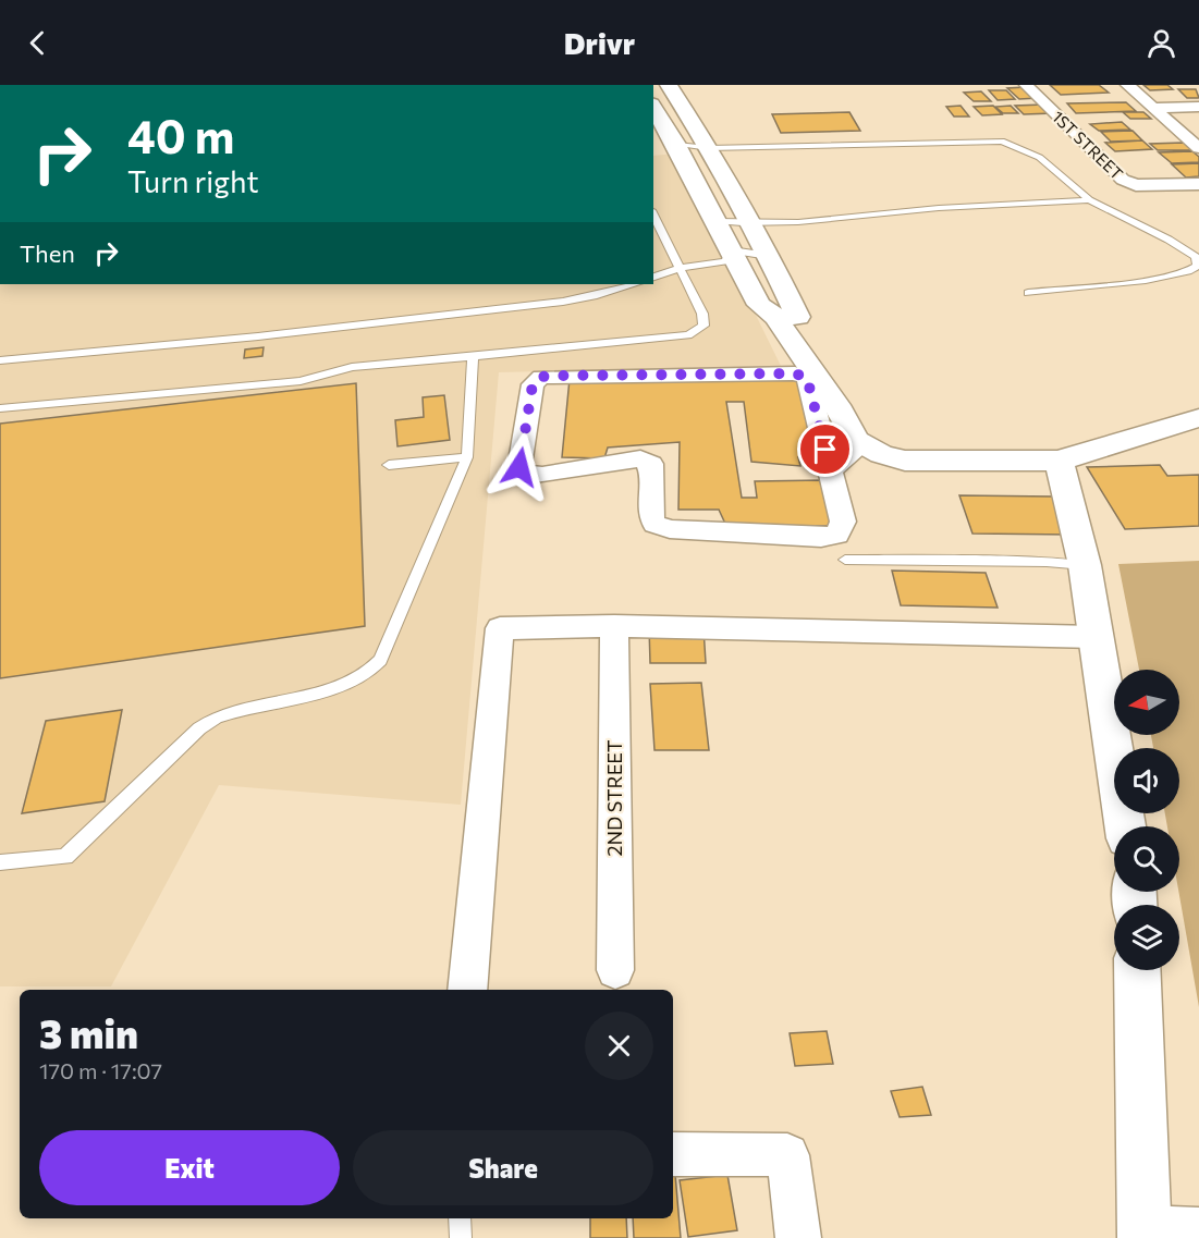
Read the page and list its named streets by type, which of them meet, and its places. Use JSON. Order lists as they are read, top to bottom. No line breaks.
{"streets":{"street":["1ST STREET","2ND STREET"]},"north":"left","page":{"header":"Drivr","turn":["40 m","Turn right"],"then":"Then","heading":["3 min","170 m · 17:07"],"buttons":["Exit","Share"]}}
